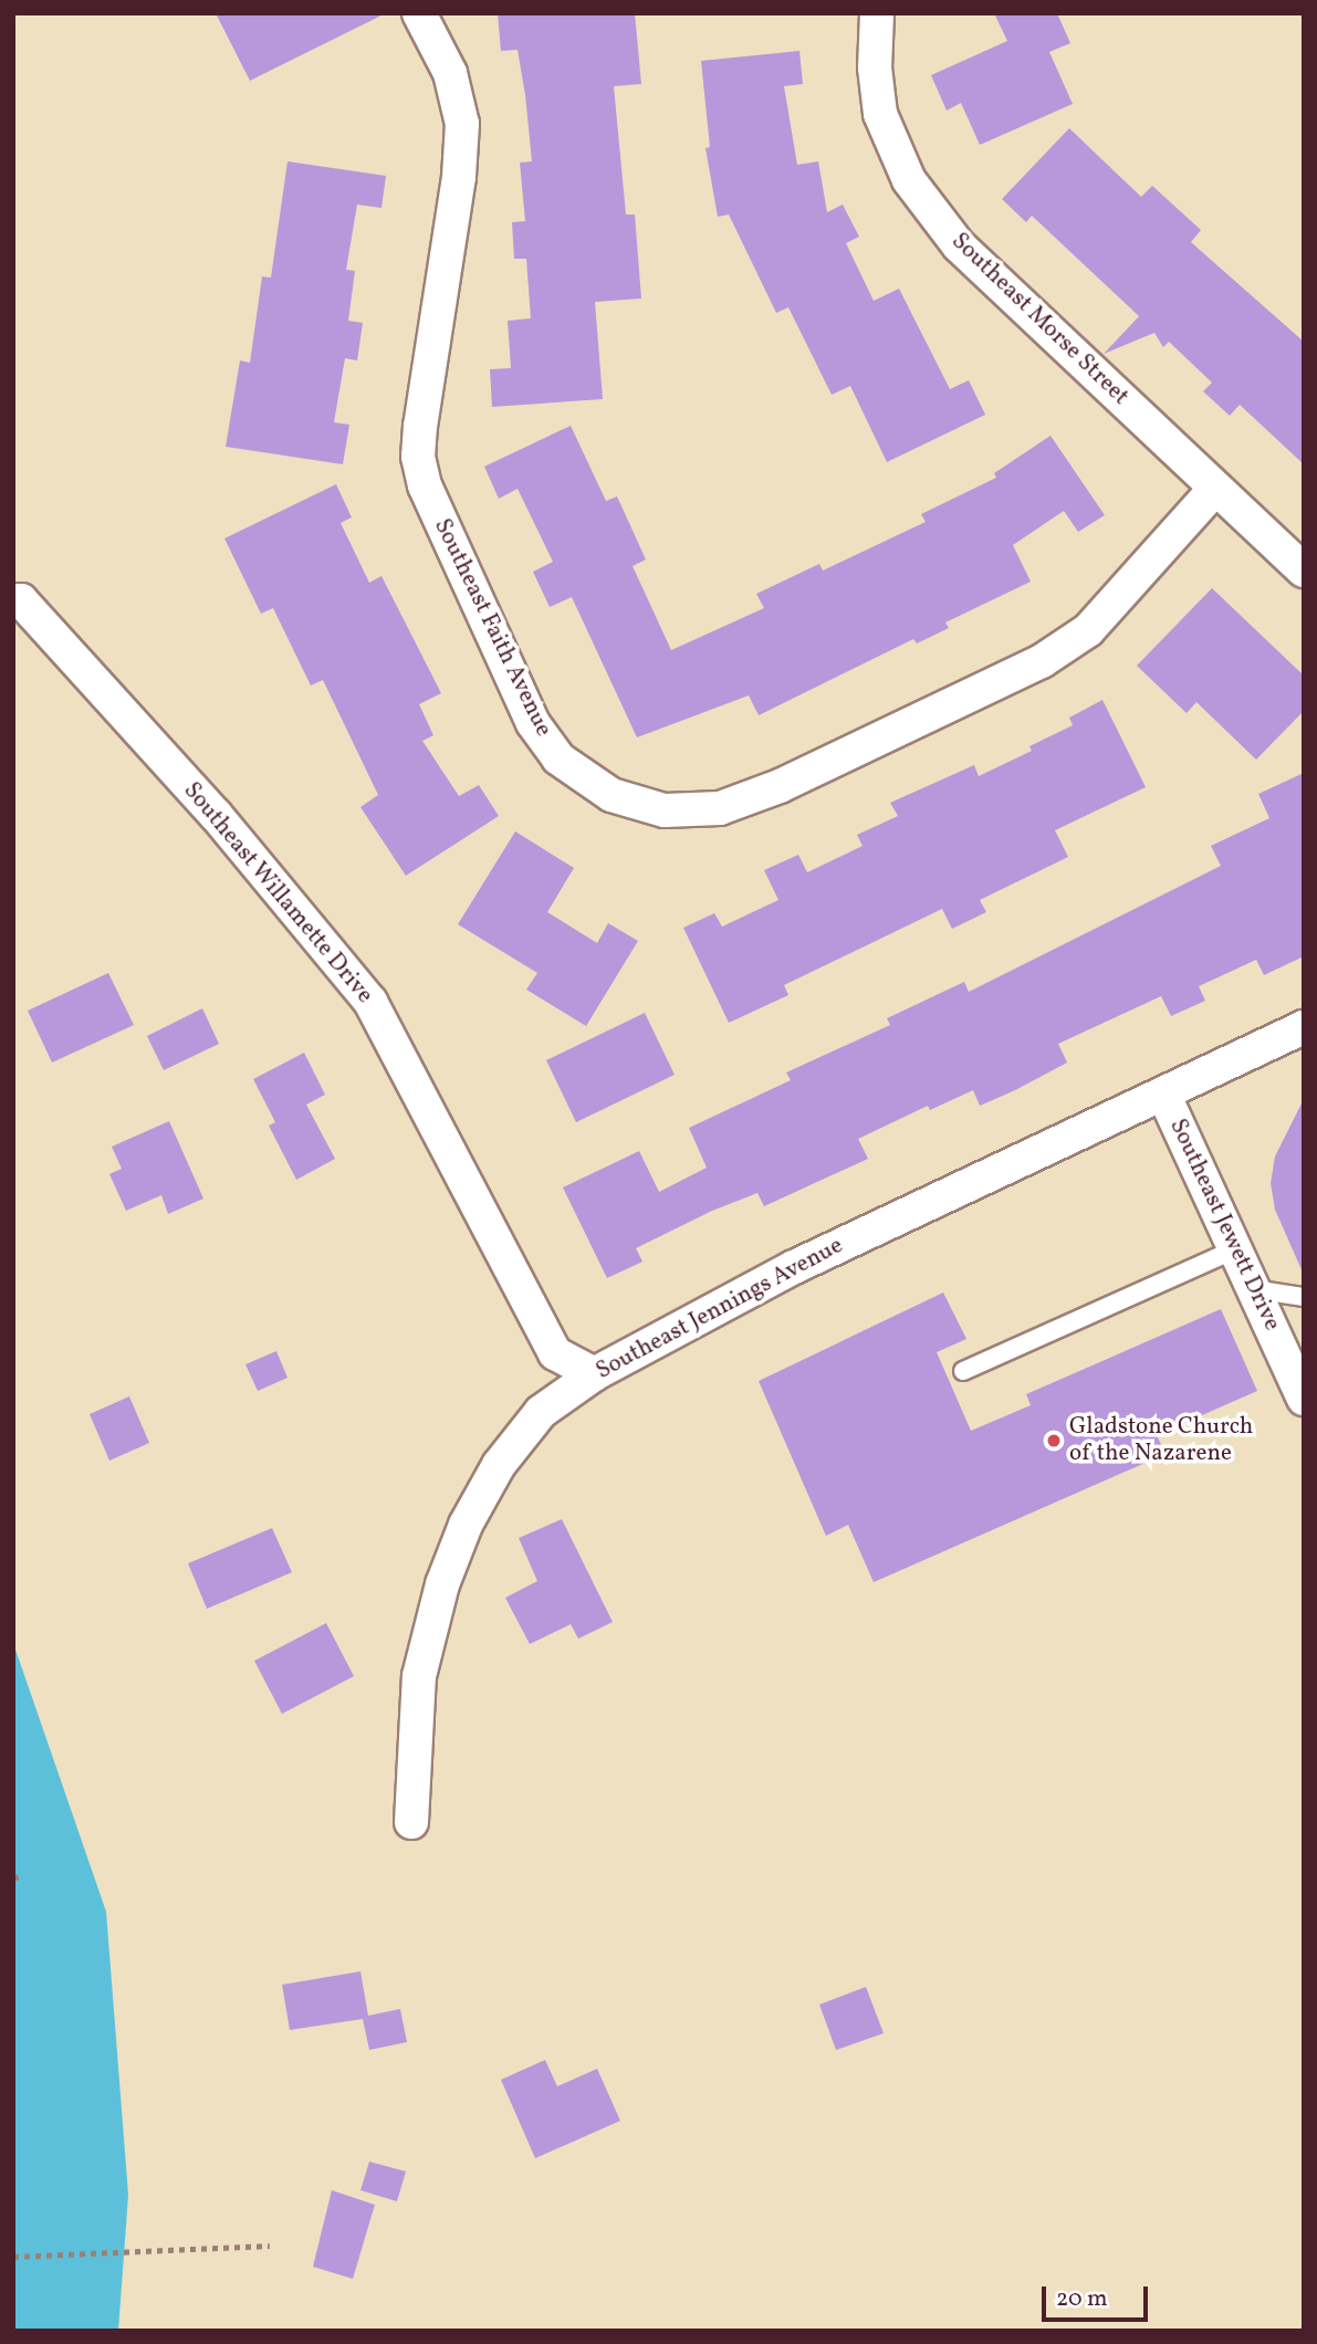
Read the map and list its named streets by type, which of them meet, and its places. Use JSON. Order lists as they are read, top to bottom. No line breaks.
{"streets":{"street":["Southeast Morse Street","Southeast Faith Avenue","Southeast Willamette Drive","Southeast Jewett Drive","Southeast Jennings Avenue"]},"crossings":[["Southeast Morse Street","Southeast Faith Avenue"],["Southeast Willamette Drive","Southeast Jennings Avenue"],["Southeast Jewett Drive","Southeast Jennings Avenue"]],"places":["Gladstone Church of the Nazarene"],"scale_bar":"20 m"}
